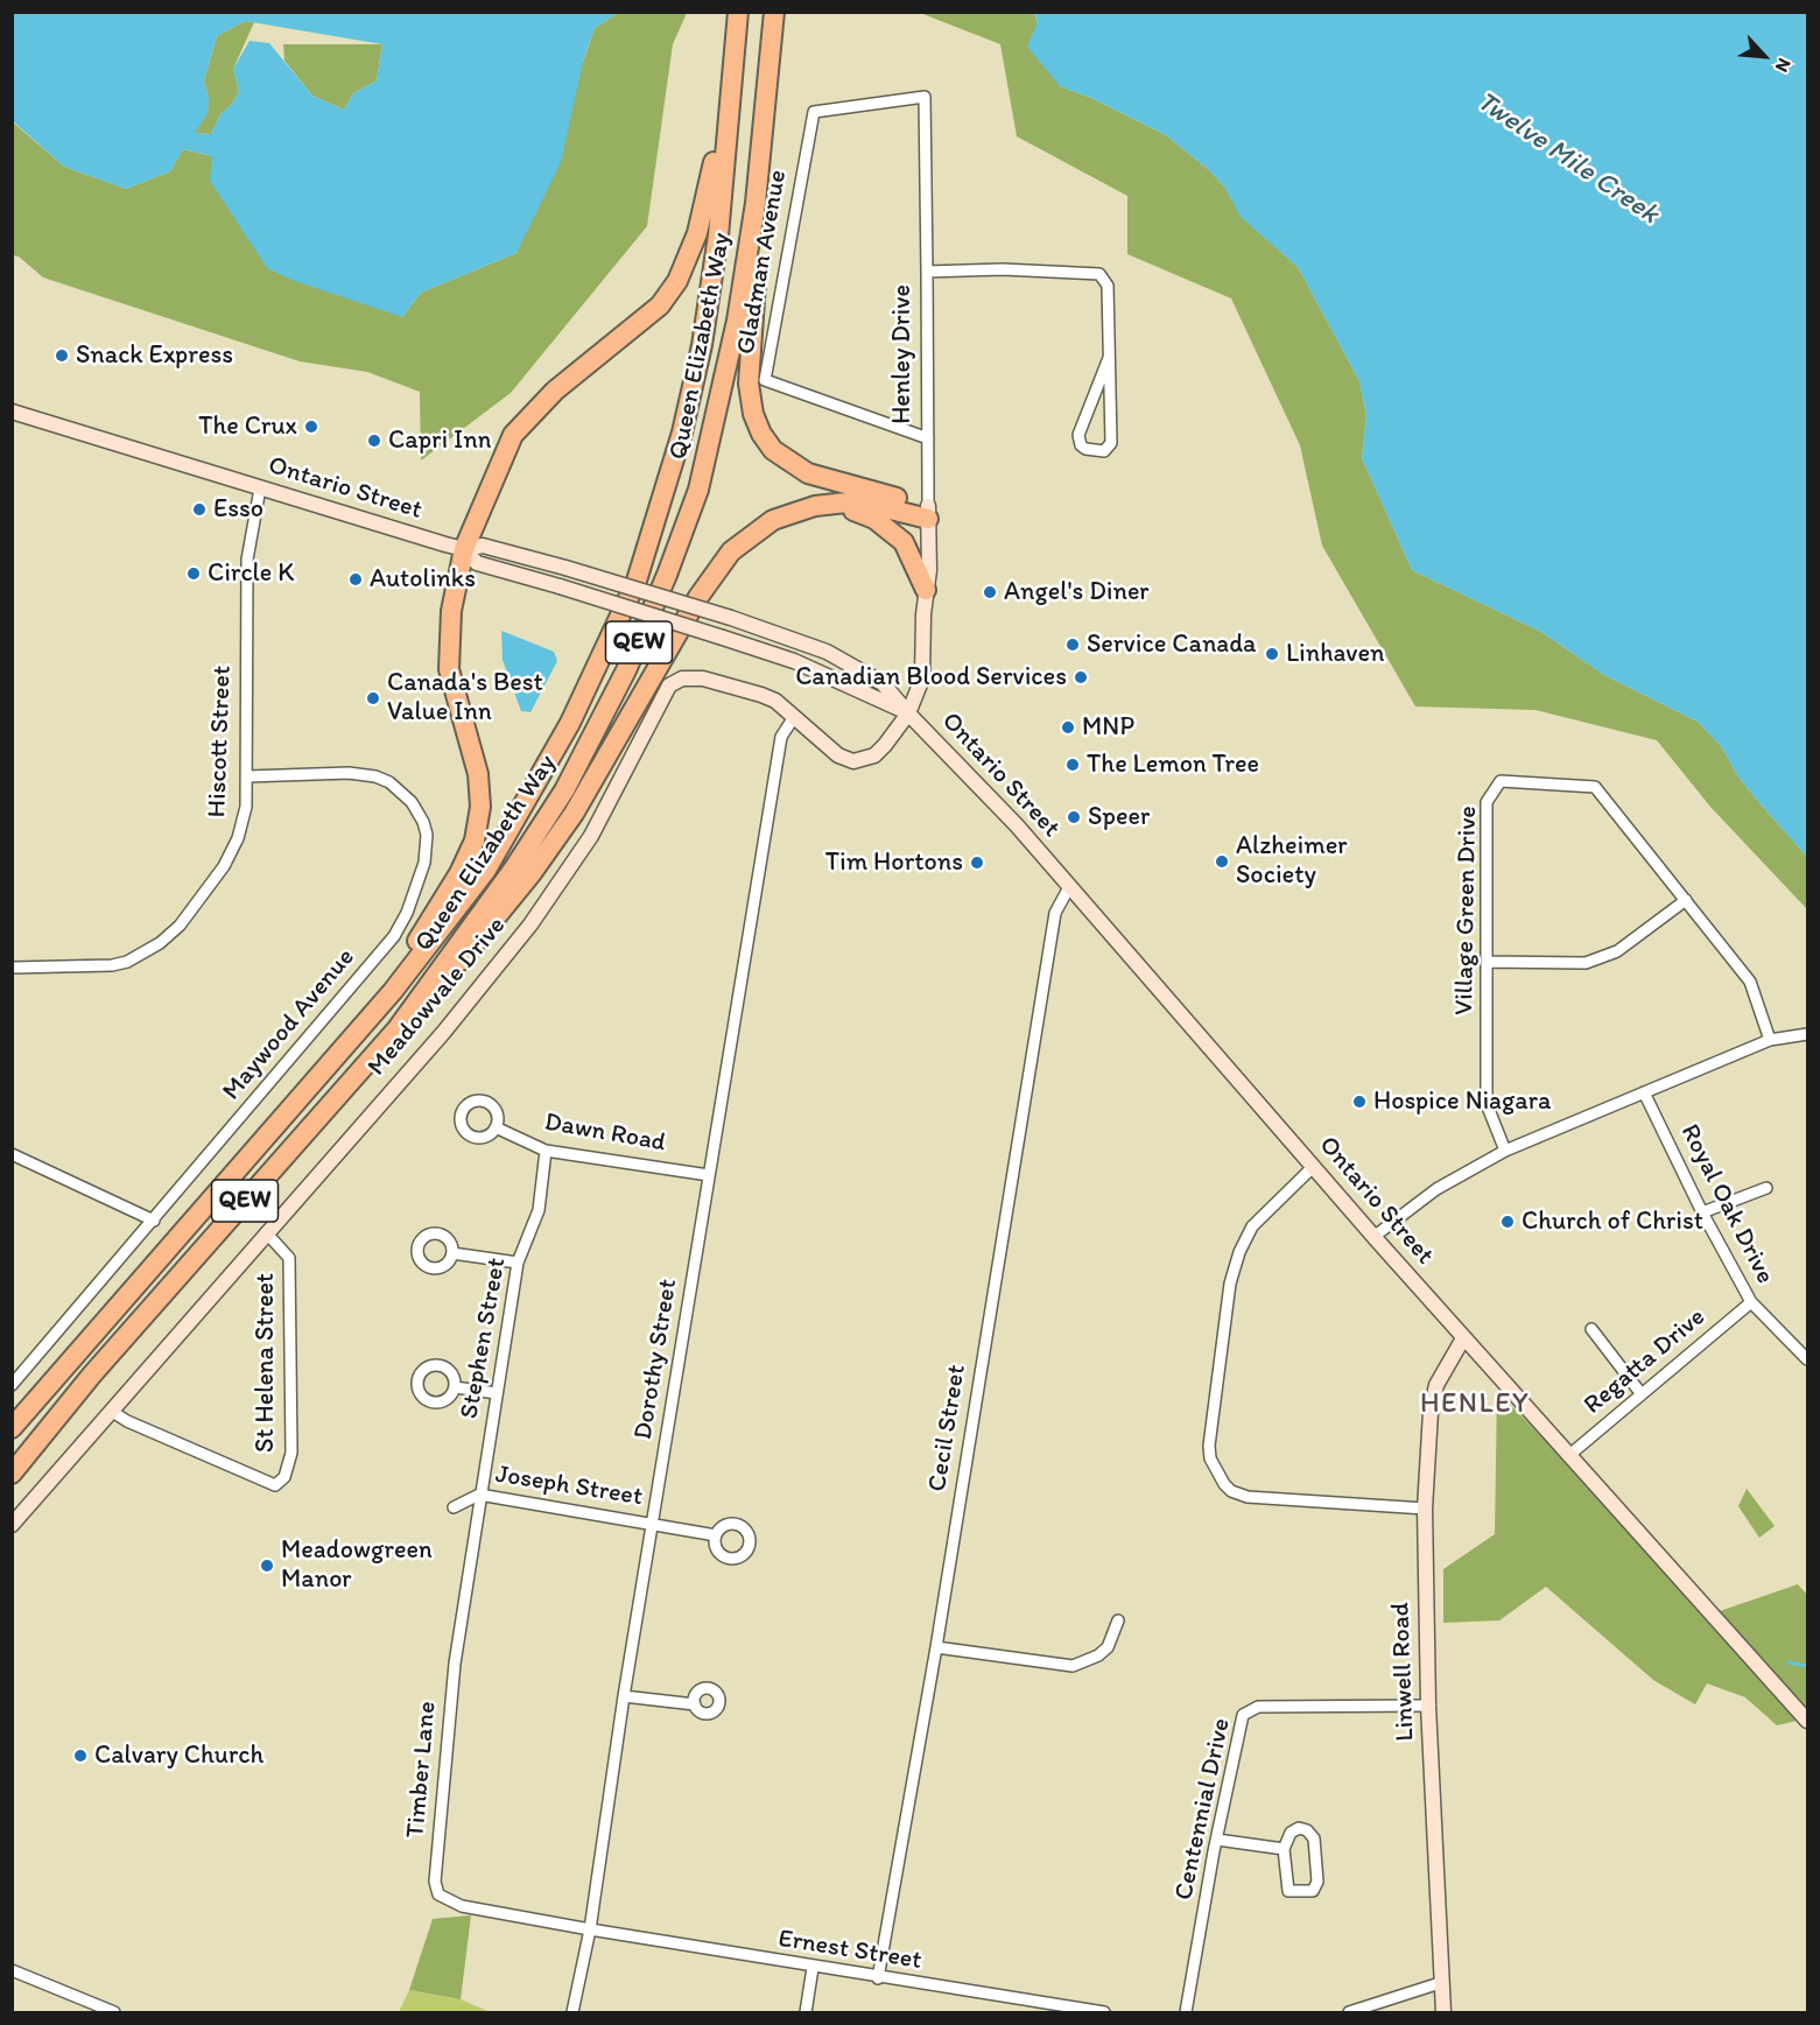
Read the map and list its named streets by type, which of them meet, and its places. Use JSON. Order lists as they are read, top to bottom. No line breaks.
{"streets":{"highway":["Queen Elizabeth Way","QEW"],"main road":["Henley Drive","Ontario Street","Meadowvale Drive","Linwell Road"],"street":["Gladman Avenue","Hiscott Street","Village Green Drive","Maywood Avenue","Dawn Road","Royal Oak Drive","Stephen Street","Dorothy Street","Regatta Drive","St Helena Street","Cecil Street","Joseph Street","Timber Lane","Centennial Drive","Ernest Street"]},"crossings":[["Gladman Avenue","Henley Drive"],["Henley Drive","Ontario Street"],["Henley Drive","Meadowvale Drive"],["Ontario Street","Hiscott Street"],["Ontario Street","Meadowvale Drive"],["Ontario Street","Regatta Drive"],["Ontario Street","Cecil Street"],["Ontario Street","Linwell Road"],["Hiscott Street","Maywood Avenue"],["Meadowvale Drive","Dorothy Street"],["Meadowvale Drive","St Helena Street"],["Dawn Road","Stephen Street"],["Dawn Road","Dorothy Street"],["Royal Oak Drive","Regatta Drive"],["Stephen Street","Joseph Street"],["Stephen Street","Timber Lane"],["Dorothy Street","Joseph Street"],["Dorothy Street","Timber Lane"],["Dorothy Street","Ernest Street"],["Cecil Street","Ernest Street"],["Joseph Street","Timber Lane"],["Linwell Road","Centennial Drive"],["Timber Lane","Ernest Street"]],"districts":["HENLEY"],"water":["Twelve Mile Creek"],"places":["Snack Express","The Crux","Capri Inn","Esso","Circle K","Autolinks","Angel's Diner","Service Canada","Linhaven","Canadian Blood Services","Canada's Best Value Inn","MNP","The Lemon Tree","Speer","Alzheimer Society","Tim Hortons","Hospice Niagara","Church of Christ","Meadowgreen Manor","Calvary Church"],"north":"bottom right"}
